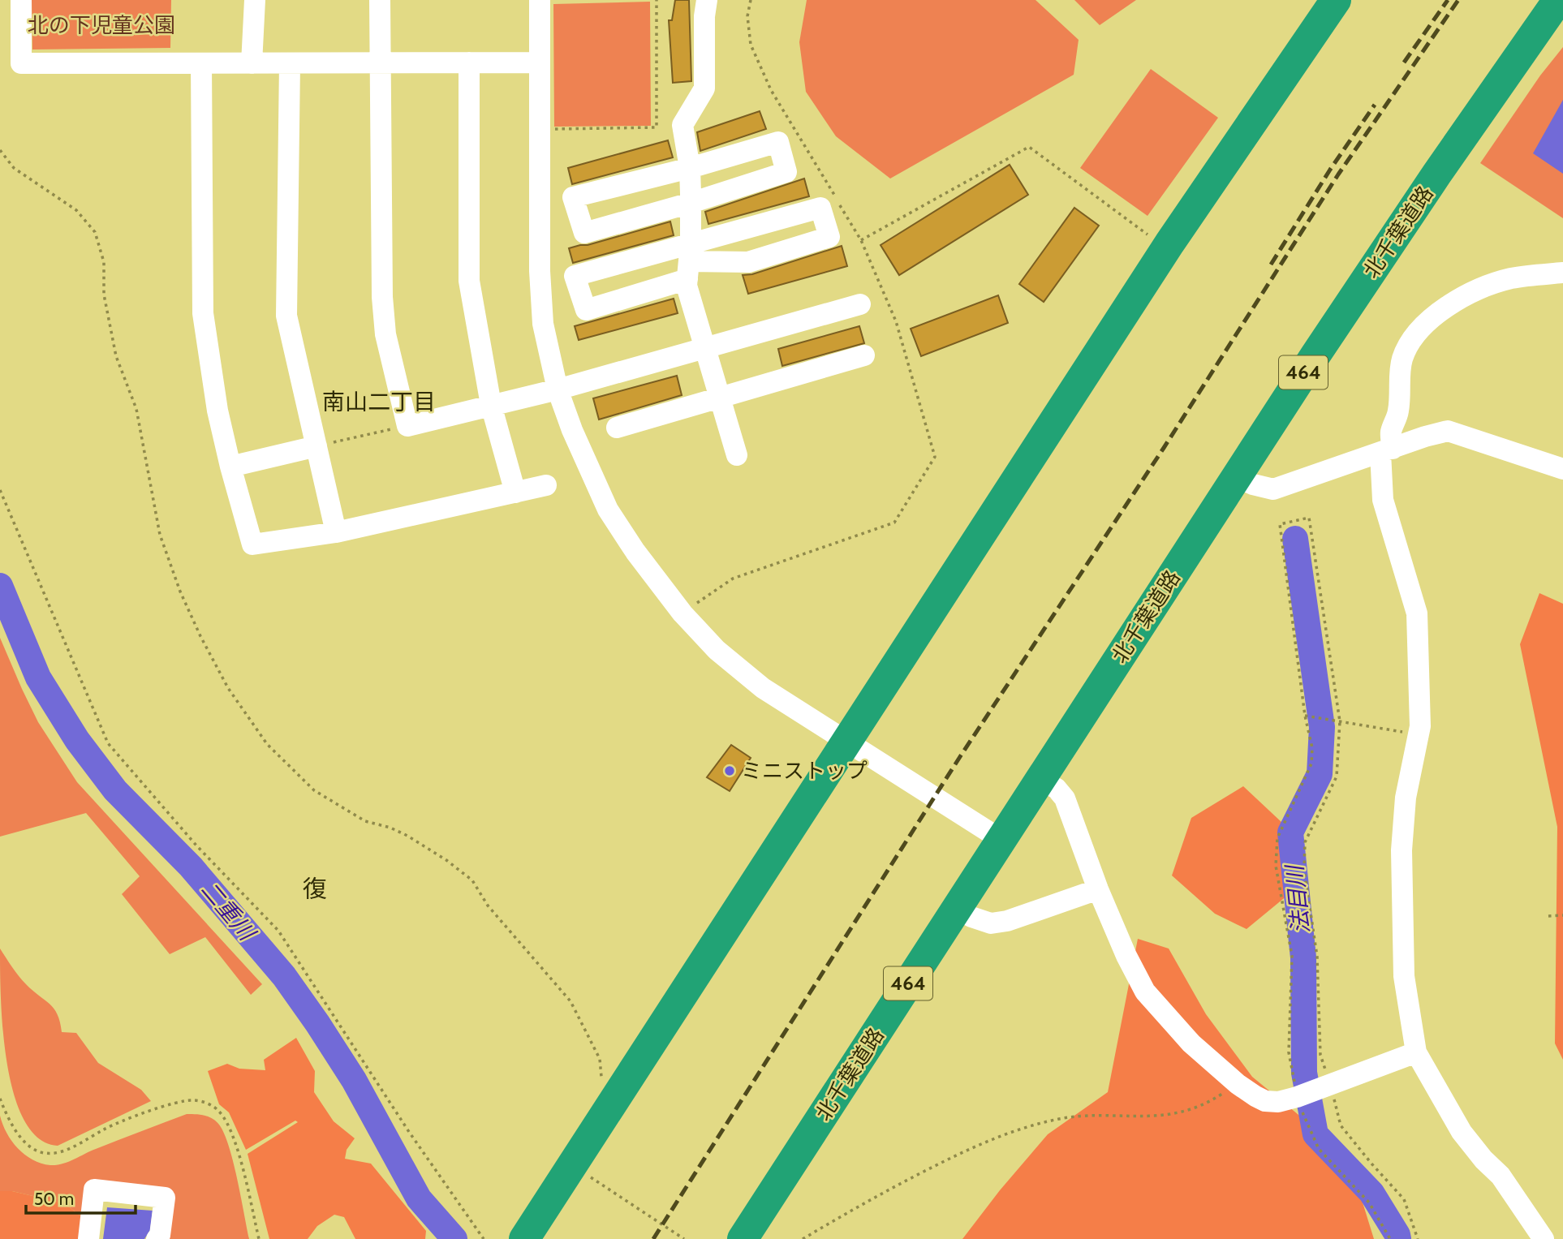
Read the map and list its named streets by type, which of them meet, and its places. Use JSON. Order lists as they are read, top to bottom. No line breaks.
{"streets":{"highway":["北千葉道路","464"]},"districts":["南山二丁目","復"],"water":["法目川","二重川"],"parks":["北の下児童公園"],"places":["ミニストップ"],"scale_bar":"50 m"}
